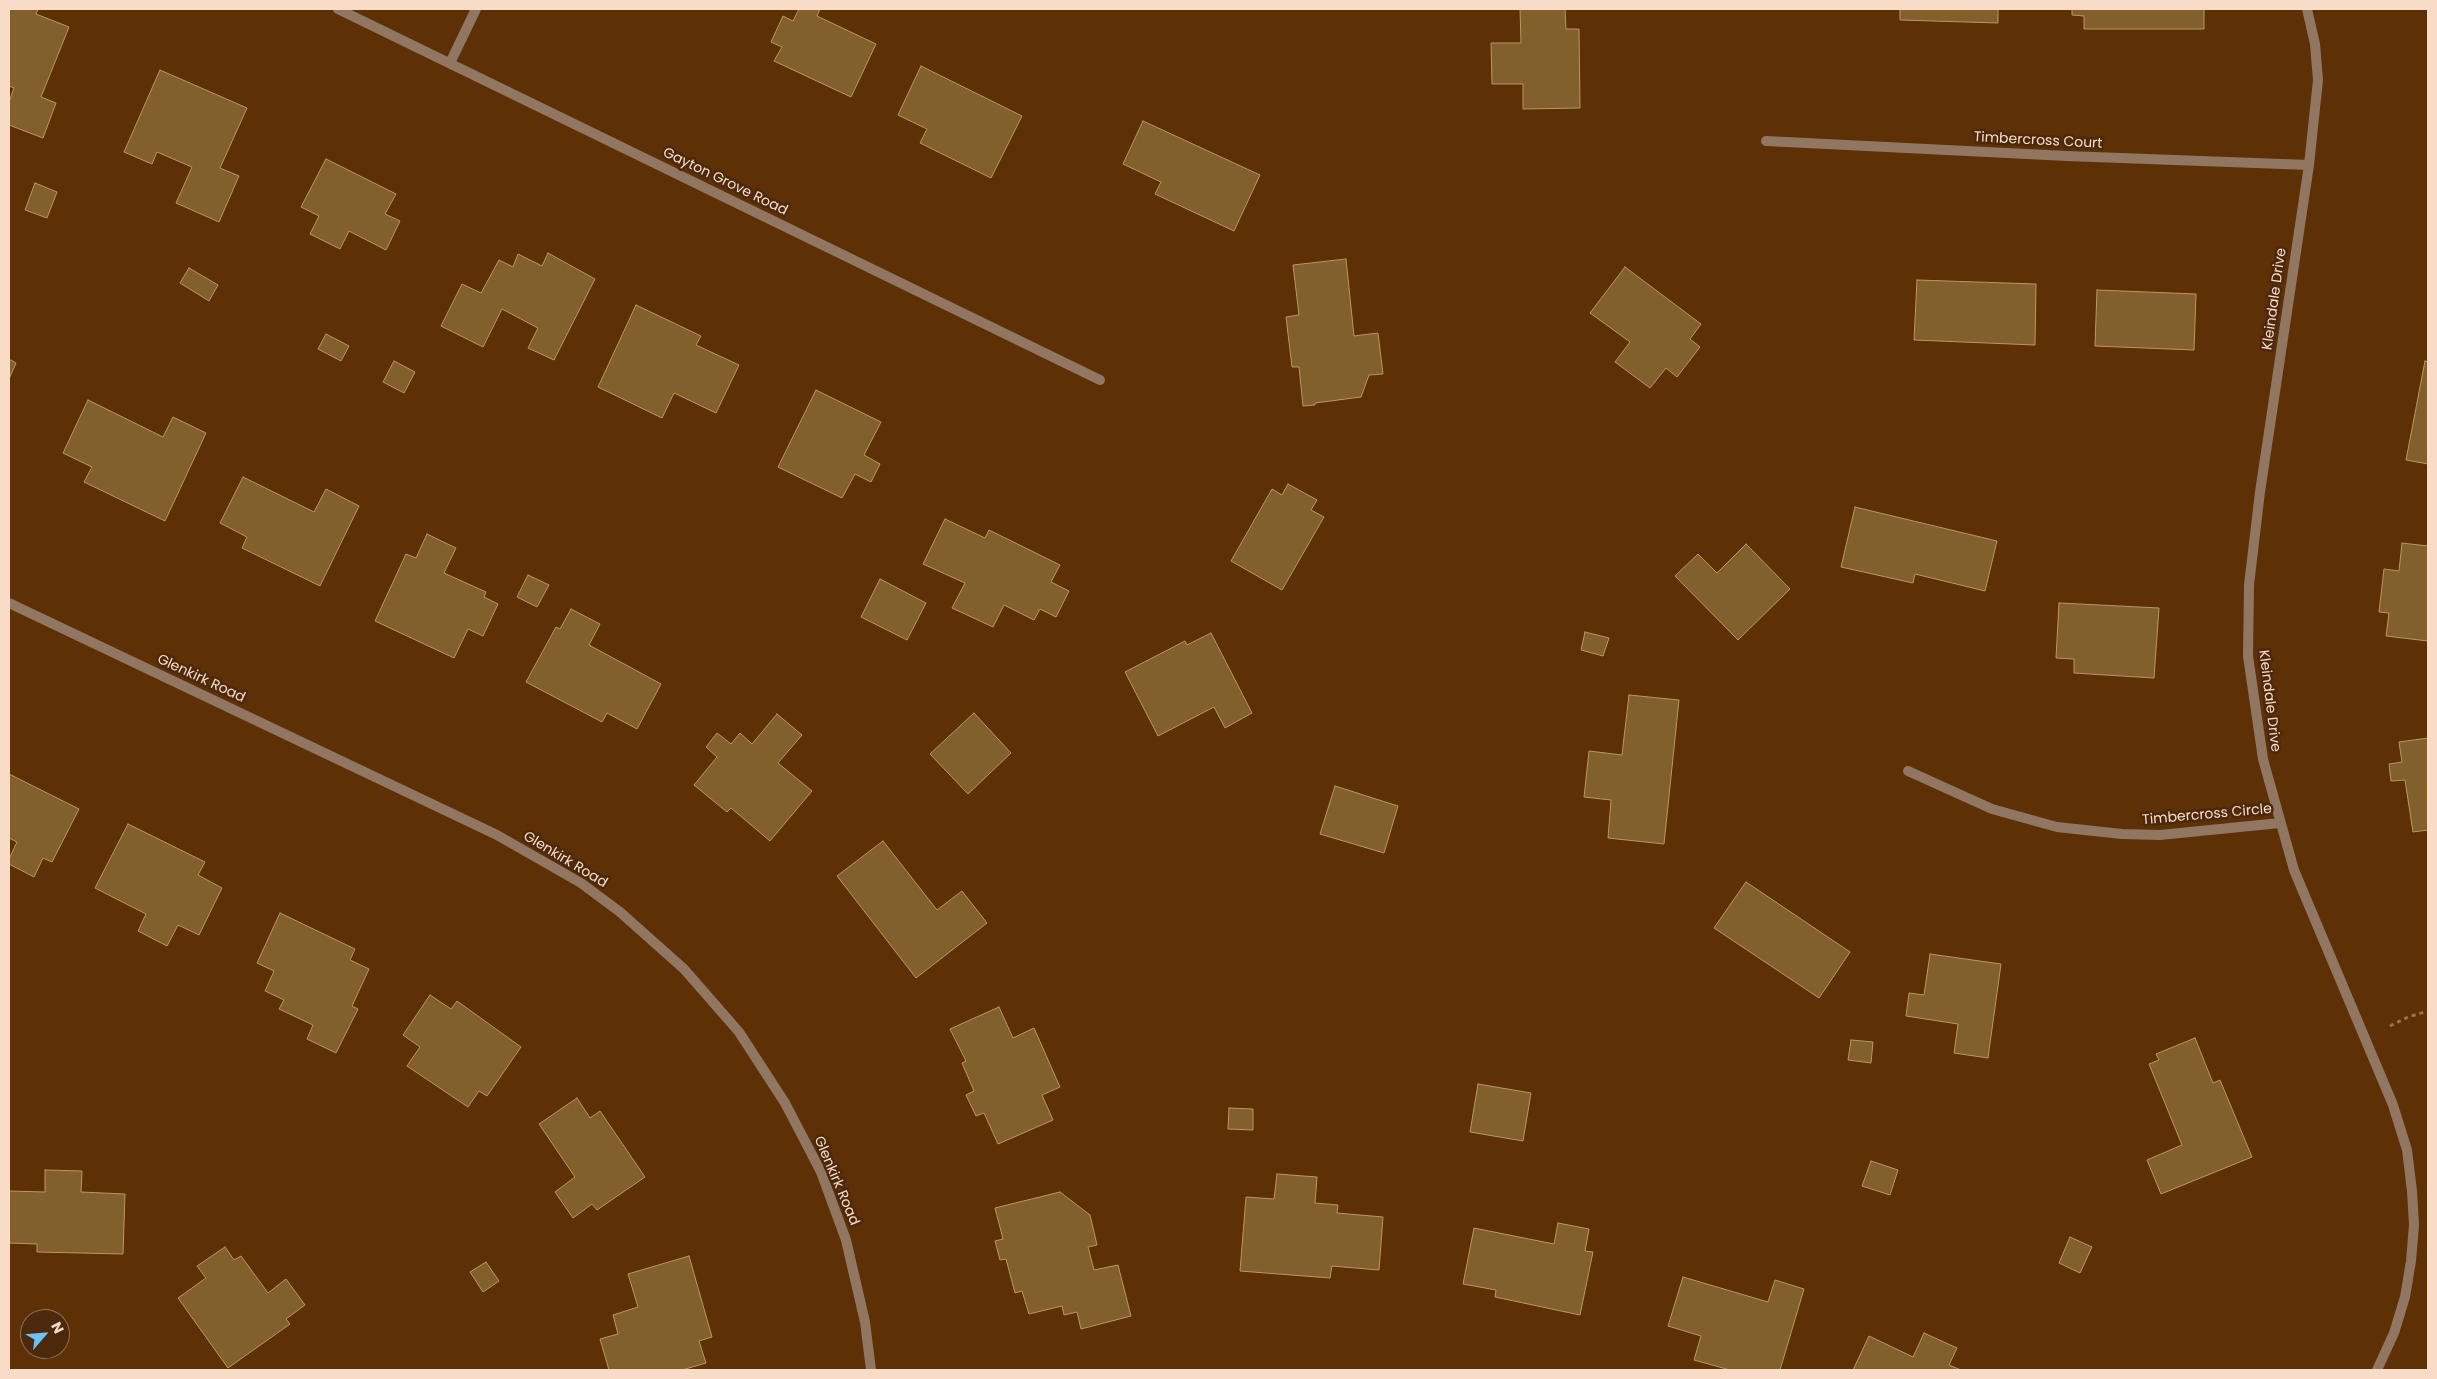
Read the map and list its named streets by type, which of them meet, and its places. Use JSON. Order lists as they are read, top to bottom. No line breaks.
{"streets":{"street":["Timbercross Court","Gayton Grove Road","Kleindale Drive","Glenkirk Road","Timbercross Circle"]},"crossings":[["Timbercross Court","Kleindale Drive"],["Kleindale Drive","Timbercross Circle"]],"north":"top right"}
